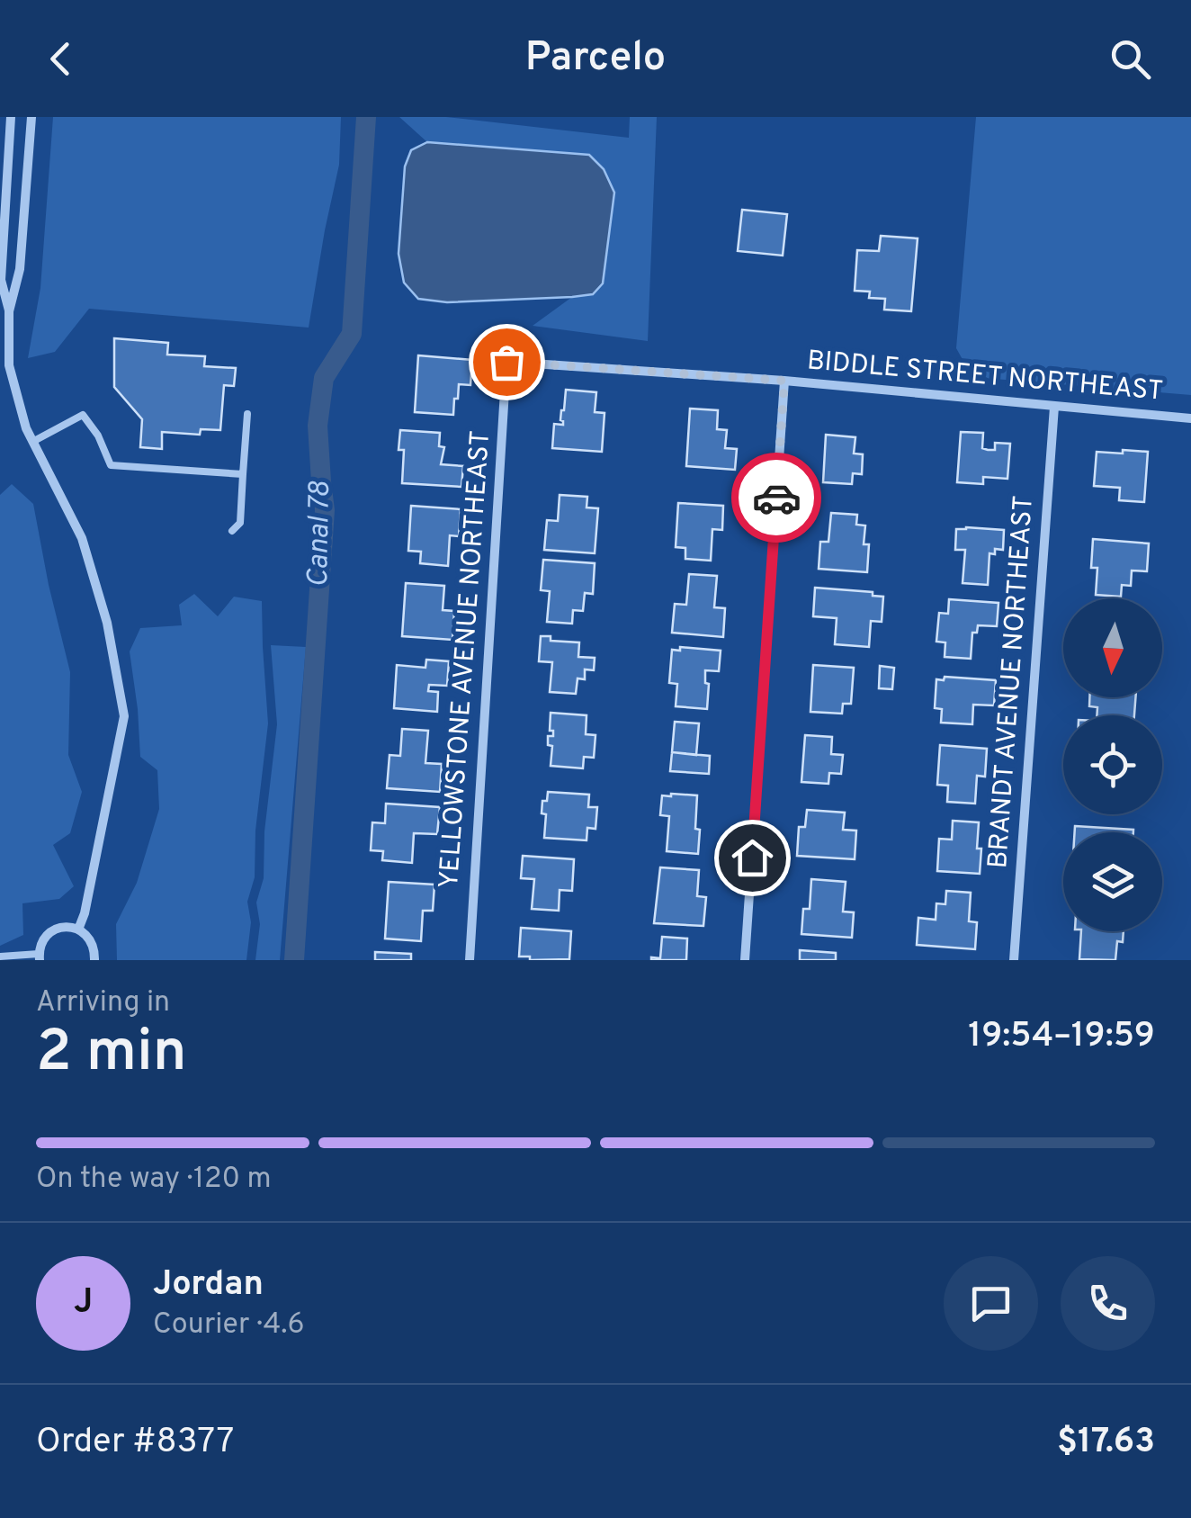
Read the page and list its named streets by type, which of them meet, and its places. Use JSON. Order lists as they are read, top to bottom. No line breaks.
{"streets":{"street":["BIDDLE STREET NORTHEAST","YELLOWSTONE AVENUE NORTHEAST","BRANDT AVENUE NORTHEAST"]},"crossings":[["BIDDLE STREET NORTHEAST","YELLOWSTONE AVENUE NORTHEAST"],["BIDDLE STREET NORTHEAST","BRANDT AVENUE NORTHEAST"]],"water":["Canal 78"],"north":"bottom","page":{"header":"Parcelo","heading":["2 min","Arriving in","19:54–19:59"],"panel":["Jordan","Courier · 4.6","Order #8377","$17.63"],"bar":"On the way · 120 m","round":"J"}}
